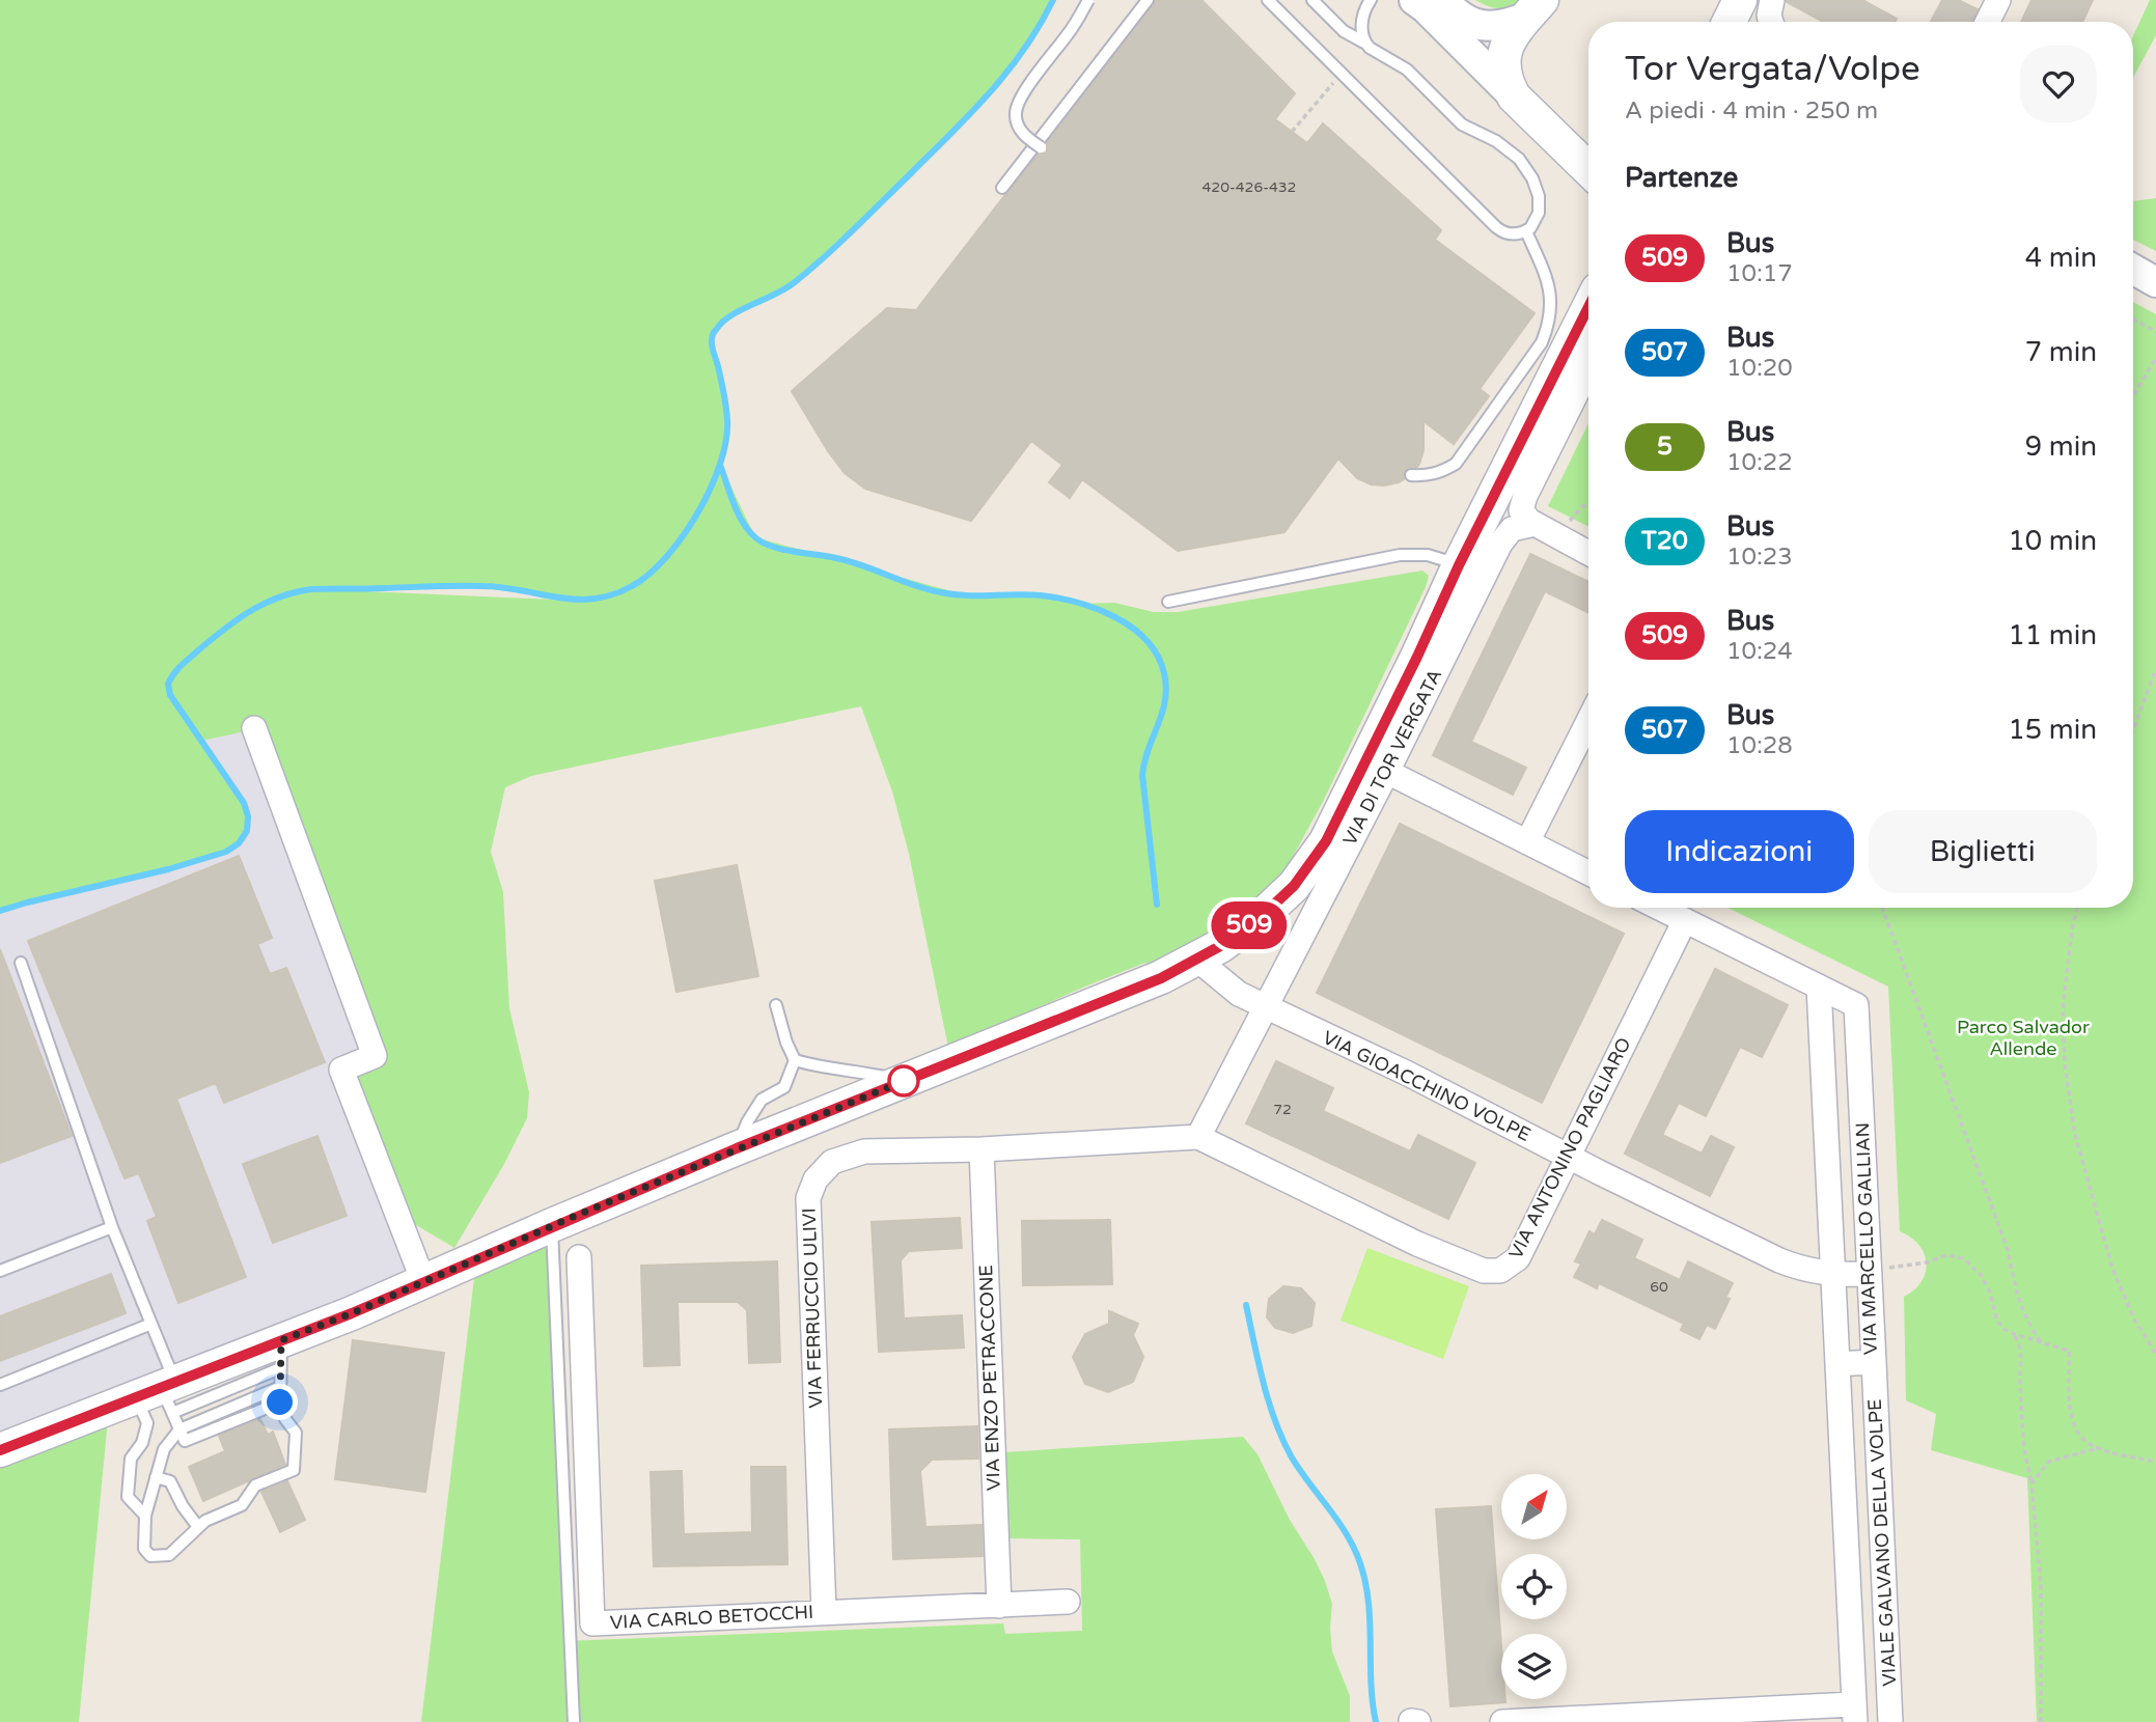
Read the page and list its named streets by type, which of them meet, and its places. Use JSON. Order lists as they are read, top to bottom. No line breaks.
{"streets":{"main road":["VIA DI TOR VERGATA"],"street":["VIA GIOACCHINO VOLPE","VIA ANTONINO PAGLIARO","VIA MARCELLO GALLIAN","VIA FERRUCCIO ULIVI","VIA ENZO PETRACCONE","VIALE GALVANO DELLA VOLPE","VIA CARLO BETOCCHI"]},"crossings":[["VIA DI TOR VERGATA","VIA GIOACCHINO VOLPE"],["VIA DI TOR VERGATA","VIA ANTONINO PAGLIARO"],["VIA DI TOR VERGATA","VIA FERRUCCIO ULIVI"],["VIA GIOACCHINO VOLPE","VIA ANTONINO PAGLIARO"],["VIA GIOACCHINO VOLPE","VIA MARCELLO GALLIAN"],["VIA ANTONINO PAGLIARO","VIA MARCELLO GALLIAN"],["VIA ANTONINO PAGLIARO","VIA FERRUCCIO ULIVI"],["VIA MARCELLO GALLIAN","VIALE GALVANO DELLA VOLPE"],["VIA FERRUCCIO ULIVI","VIA ENZO PETRACCONE"],["VIA FERRUCCIO ULIVI","VIA CARLO BETOCCHI"],["VIA ENZO PETRACCONE","VIA CARLO BETOCCHI"]],"parks":["Parco Salvador Allende"],"lines":["bus line 509"],"house_numbers":["420-426-432","72","60"],"north":"top right","page":{"on_map":"509","heading":[["Tor Vergata/Volpe","A piedi · 4 min · 250 m"],"Partenze"],"list":[{"mark":"509","name":"Bus","note":"10:17","value":"4 min"},{"mark":"507","name":"Bus","note":"10:20","value":"7 min"},{"mark":"5","name":"Bus","note":"10:22","value":"9 min"},{"mark":"T20","name":"Bus","note":"10:23","value":"10 min"},{"mark":"509","name":"Bus","note":"10:24","value":"11 min"},{"mark":"507","name":"Bus","note":"10:28","value":"15 min"}],"buttons":["Indicazioni","Biglietti"]}}
